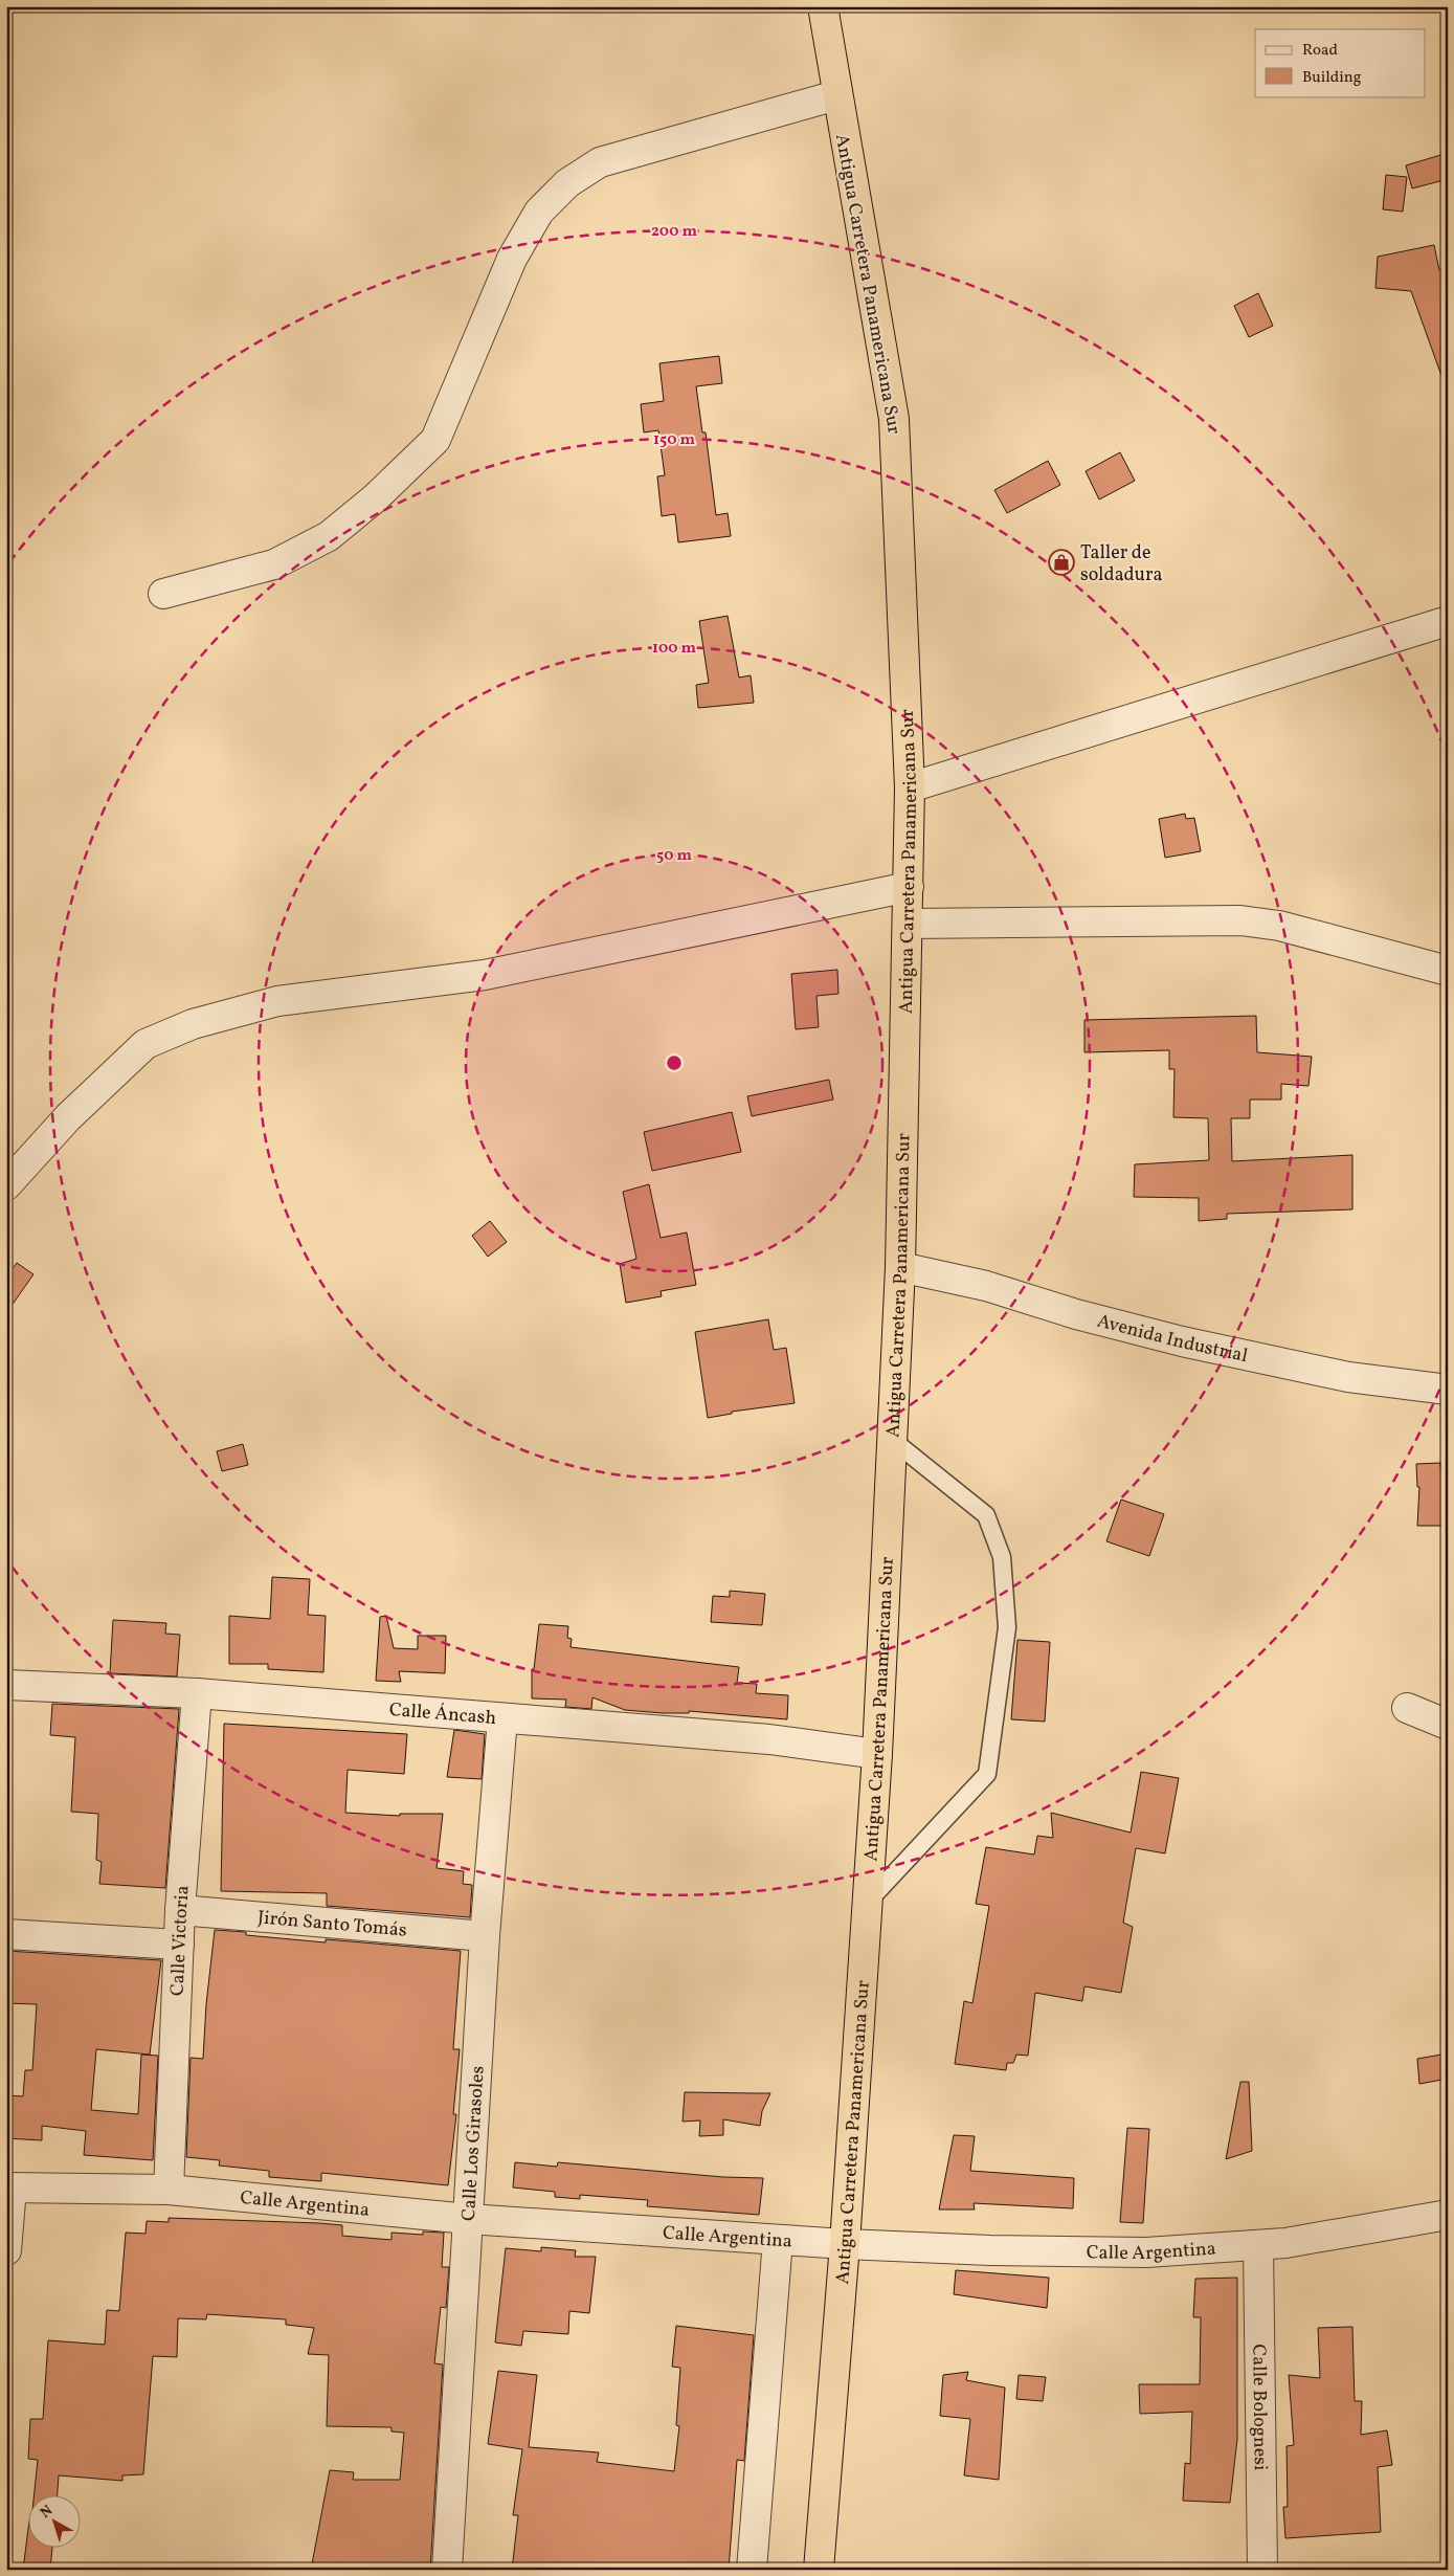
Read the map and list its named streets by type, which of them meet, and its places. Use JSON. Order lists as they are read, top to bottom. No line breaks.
{"streets":{"highway":["Antigua Carretera Panamericana Sur"],"street":["Avenida Industrial","Calle Áncash","Jirón Santo Tomás","Calle Victoria","Calle Los Girasoles","Calle Argentina","Calle Bolognesi"]},"crossings":[["Antigua Carretera Panamericana Sur","Avenida Industrial"],["Antigua Carretera Panamericana Sur","Calle Áncash"],["Antigua Carretera Panamericana Sur","Calle Argentina"],["Calle Áncash","Calle Victoria"],["Calle Áncash","Calle Los Girasoles"],["Jirón Santo Tomás","Calle Victoria"],["Jirón Santo Tomás","Calle Los Girasoles"],["Calle Victoria","Calle Argentina"],["Calle Los Girasoles","Calle Argentina"],["Calle Argentina","Calle Bolognesi"]],"places":{"shop":["Taller de soldadura"]},"legend":["Road","Building"],"north":"top left","rings":["200 m","150 m","100 m","50 m"]}
